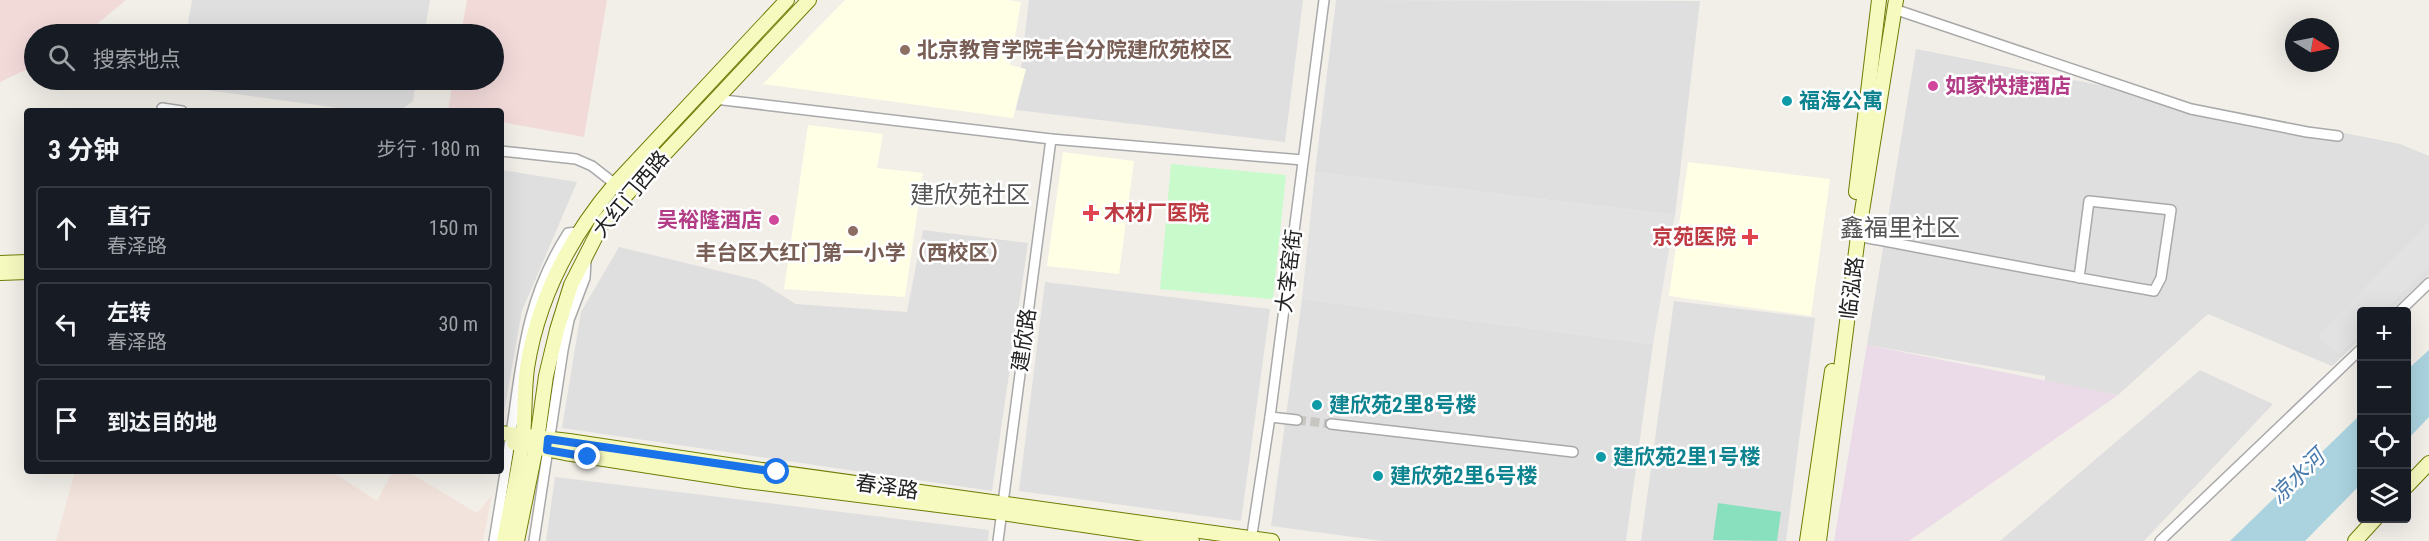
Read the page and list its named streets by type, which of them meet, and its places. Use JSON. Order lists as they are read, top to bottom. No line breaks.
{"streets":{"main road":["大红门西路","临泓路","春泽路"],"street":["大李窑街","建欣路"]},"crossings":[["大红门西路","春泽路"],["大李窑街","春泽路"],["建欣路","春泽路"]],"districts":["建欣苑社区","鑫福里社区"],"water":["凉水河"],"places":{"other":["北京教育学院丰台分院建欣苑校区","如家快捷酒店","福海公寓","吴裕隆酒店","丰台区大红门第一小学（西校区）","建欣苑2里8号楼","建欣苑2里1号楼","建欣苑2里6号楼"],"health":["木材厂医院","京苑医院"]},"north":"right","page":{"search":"搜索地点","heading":["3 分钟","步行 · 180 m"],"list":[["直行","春泽路","150 m"],["左转","春泽路","30 m"],"到达目的地"],"map_buttons":["+","−"]}}
